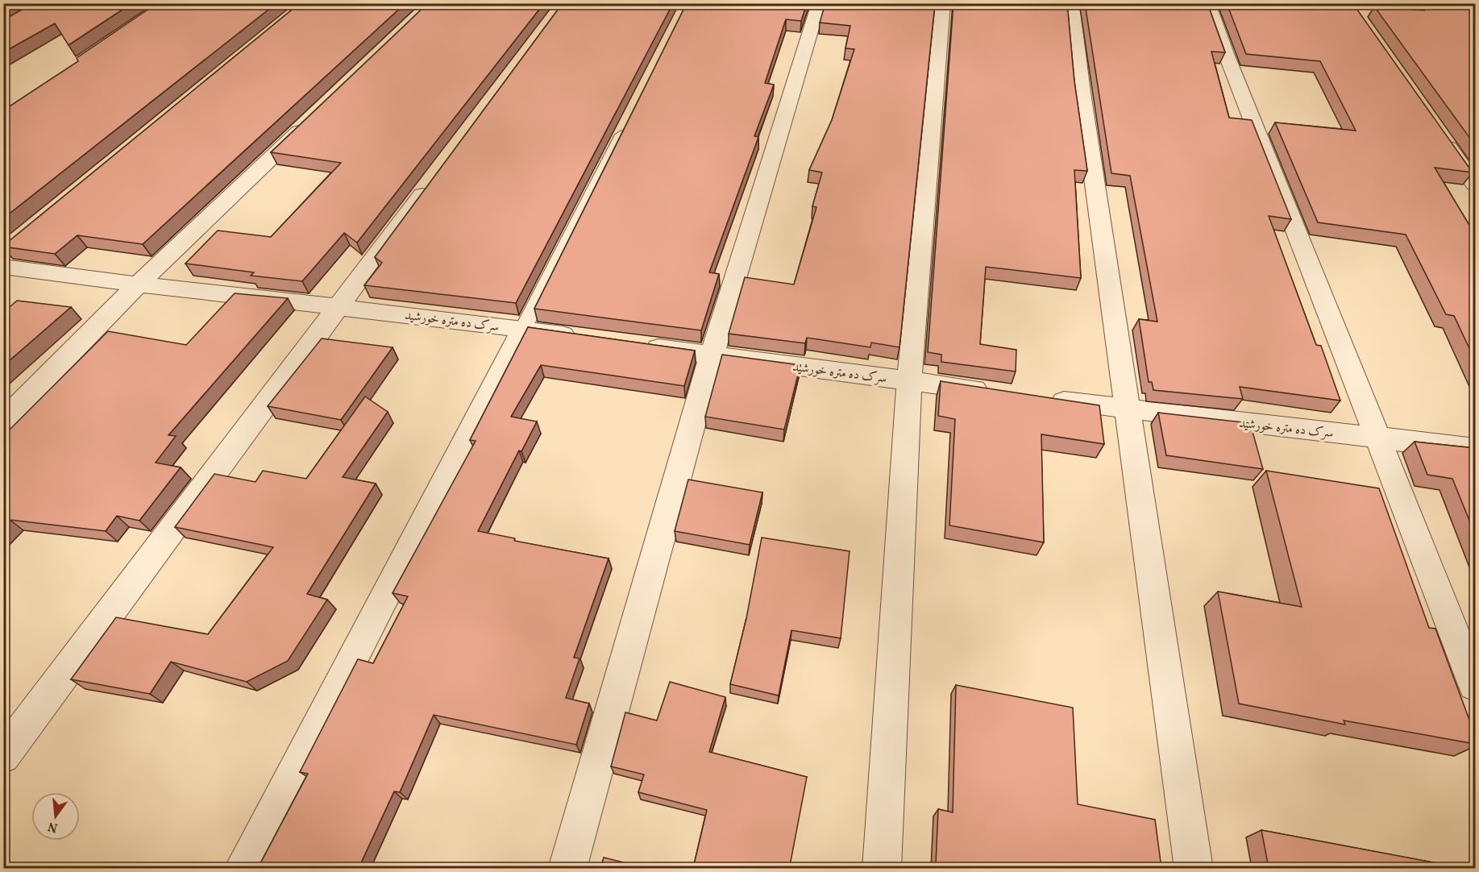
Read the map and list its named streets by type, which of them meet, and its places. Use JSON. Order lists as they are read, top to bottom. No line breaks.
{"streets":{"street":["سرک ده متره خورشید"]},"north":"bottom"}
